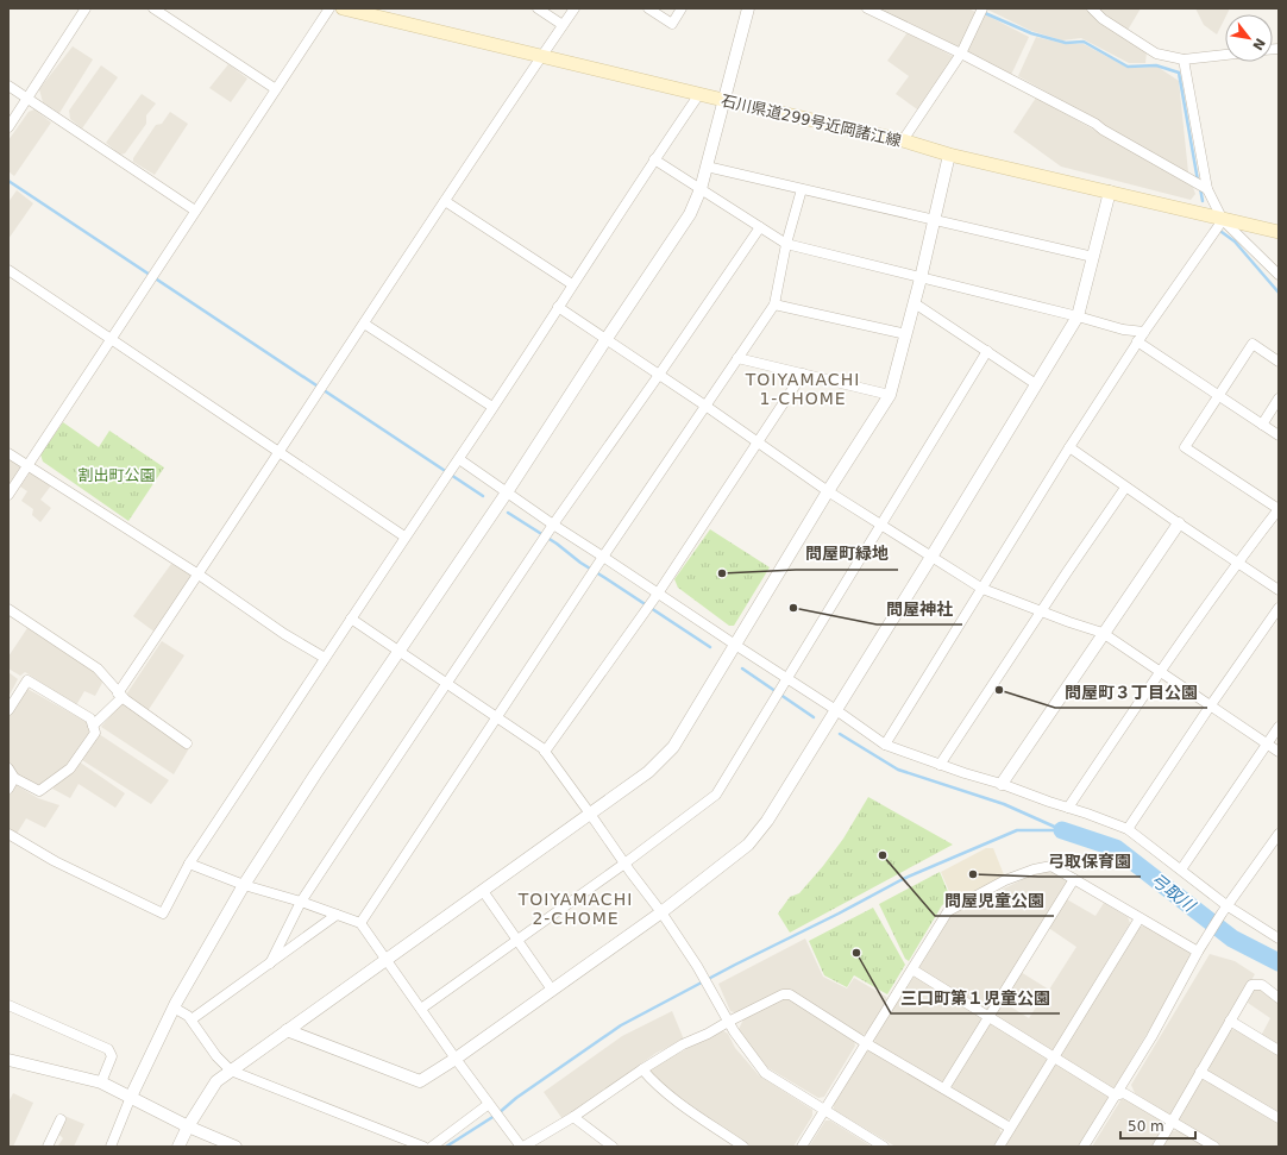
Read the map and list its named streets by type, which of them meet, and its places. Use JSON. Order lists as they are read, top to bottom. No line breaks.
{"streets":{"main road":["石川県道299号近岡諸江線"]},"districts":["TOIYAMACHI 1-CHOME","TOIYAMACHI 2-CHOME"],"water":["弓取川"],"parks":["割出町公園"],"places":["問屋町緑地","問屋神社","問屋町３丁目公園","問屋児童公園","弓取保育園","三口町第１児童公園"],"scale_bar":"50 m","north":"bottom right"}
